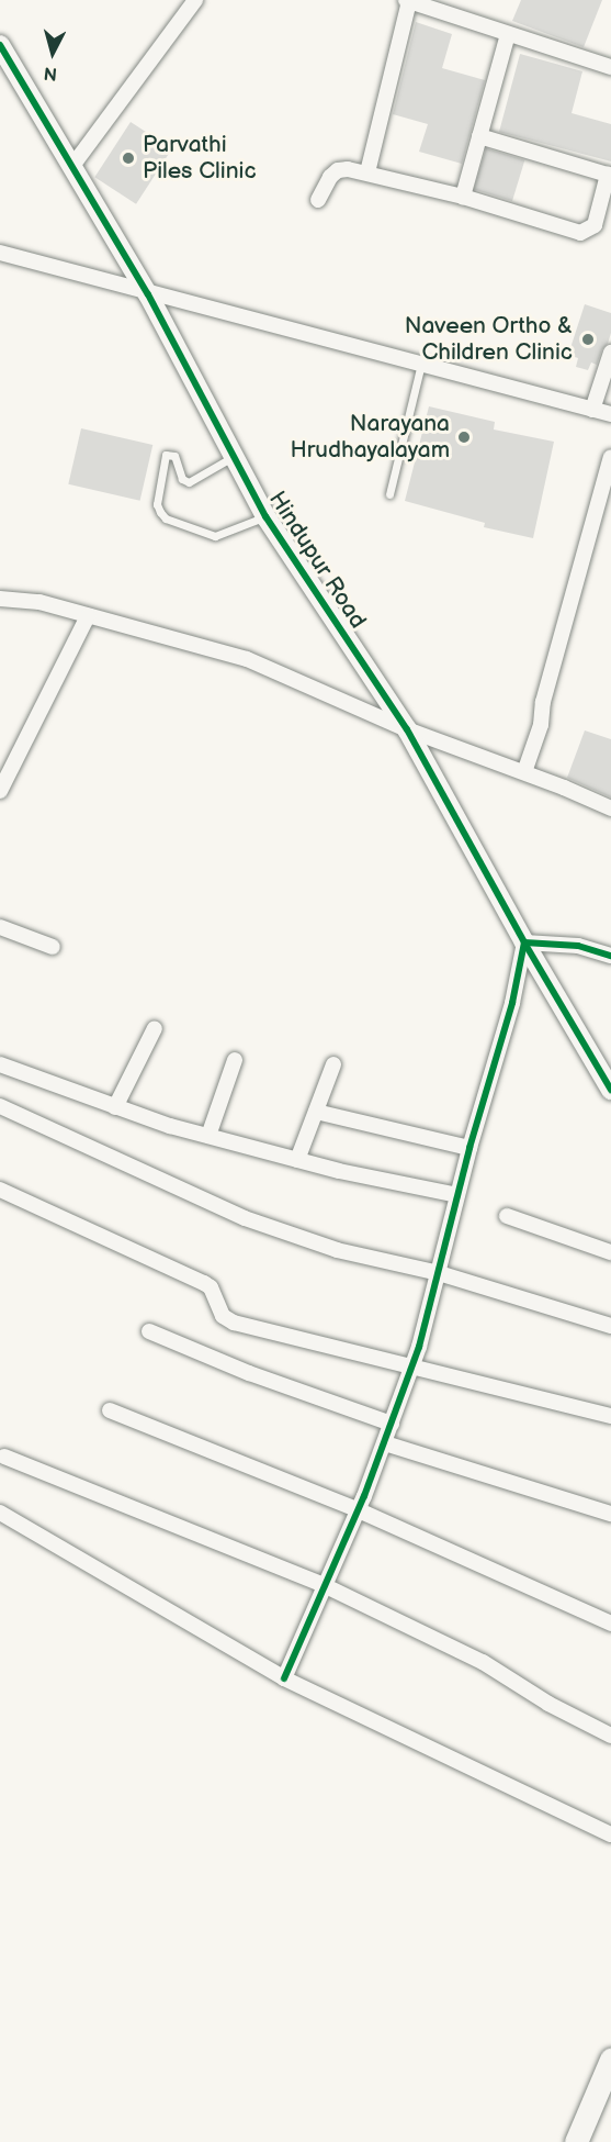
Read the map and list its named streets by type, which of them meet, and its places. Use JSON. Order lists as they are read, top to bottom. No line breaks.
{"streets":{"street":["Hindupur Road"]},"places":["Parvathi Piles Clinic","Naveen Ortho & Children Clinic","Narayana Hrudhayalayam"],"north":"bottom"}
